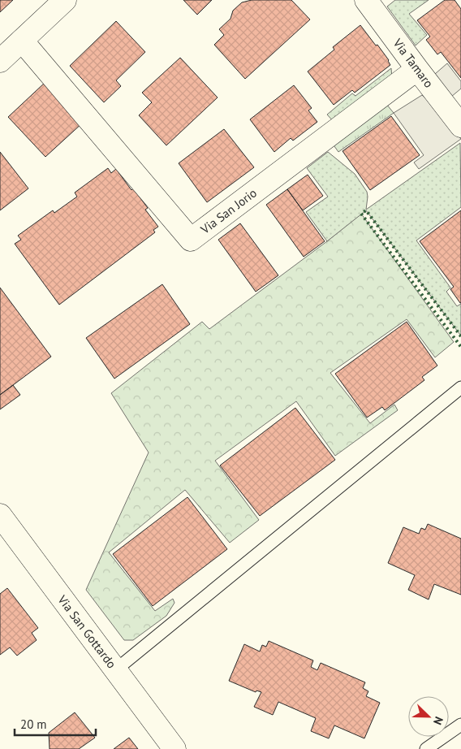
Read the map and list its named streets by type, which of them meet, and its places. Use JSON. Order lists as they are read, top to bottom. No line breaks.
{"streets":{"street":["Via Tamaro","Via San Jorio","Via San Gottardo"]},"crossings":[["Via Tamaro","Via San Jorio"]],"scale_bar":"20 m","north":"bottom right"}
